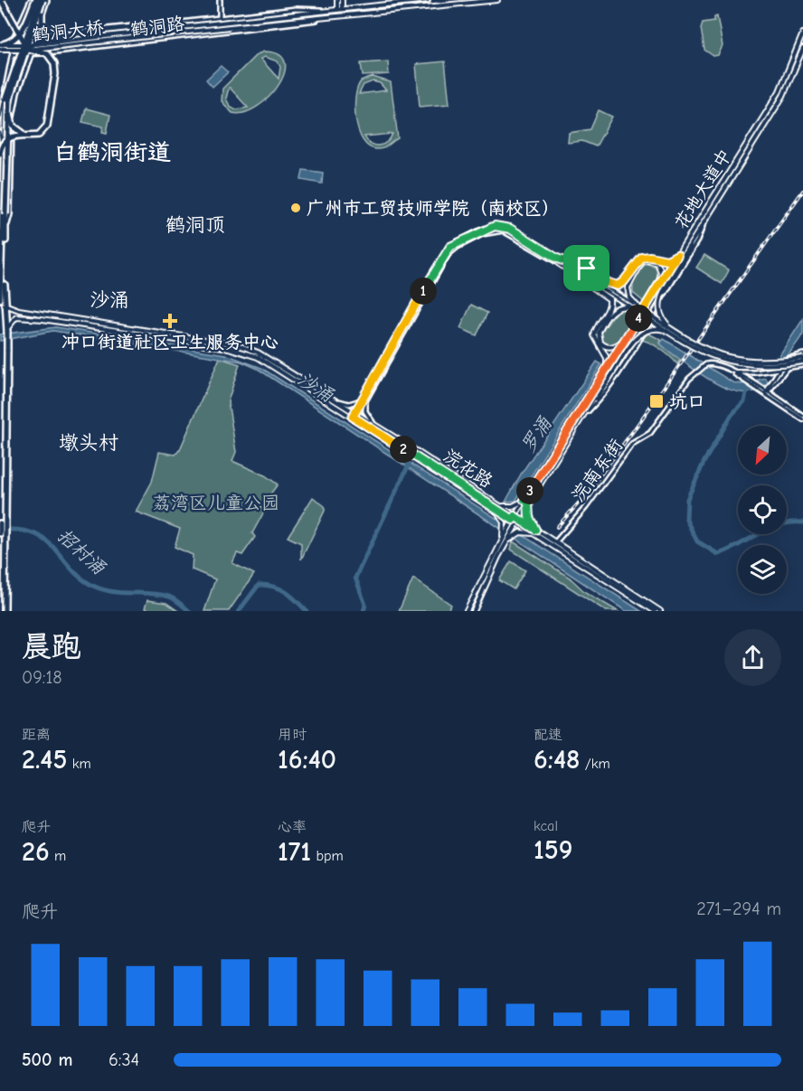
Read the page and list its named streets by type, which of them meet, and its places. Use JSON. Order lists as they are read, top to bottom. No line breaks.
{"streets":{"main road":["鹤洞路","鹤洞大桥","花地大道中","浣花路"],"street":["浣南东街"]},"crossings":[["鹤洞路","鹤洞大桥"],["花地大道中","浣花路"],["浣花路","浣南东街"]],"districts":["白鹤洞街道","鹤洞顶","沙涌","墩头村"],"water":["沙涌","罗涌","招村涌"],"parks":["荔湾区儿童公园"],"places":{"other":["广州市工贸技师学院（南校区）"],"health":["冲口街道社区卫生服务中心"],"transit":["坑口"]},"north":"bottom left","page":{"pins":["1","4","2","3"],"heading":["晨跑","09:18"],"stats":[["距离","2.45 km"],["用时","16:40"],["配速","6:48 /km"],["爬升","26 m"],["心率","171 bpm"],["kcal","159"]],"chart":["爬升","271–294 m"],"list":[{"name":"500 m","note":"6:34"}]}}
